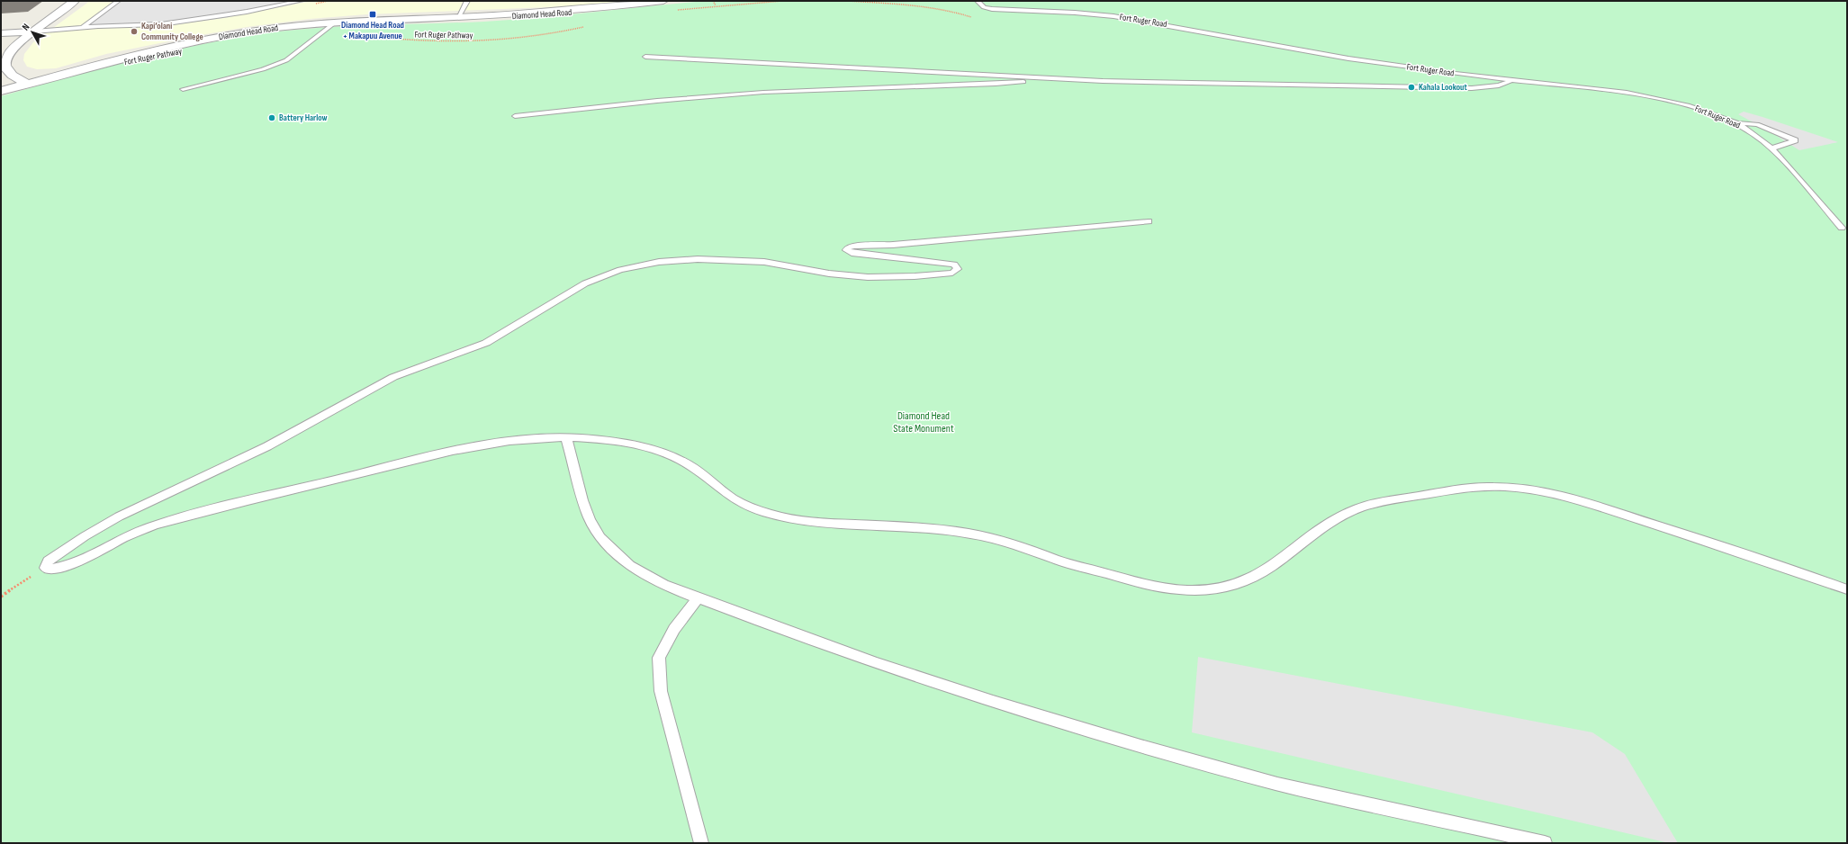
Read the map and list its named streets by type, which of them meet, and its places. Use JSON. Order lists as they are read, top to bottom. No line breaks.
{"streets":{"street":["Diamond Head Road"],"lane":["Fort Ruger Road"],"path":["Fort Ruger Pathway"]},"parks":["Diamond Head State Monument"],"places":{"transit":["Diamond Head Road + Makapuu Avenue"],"other":["Kapi‘olani Community College","Kahala Lookout","Battery Harlow"]},"north":"top left"}
